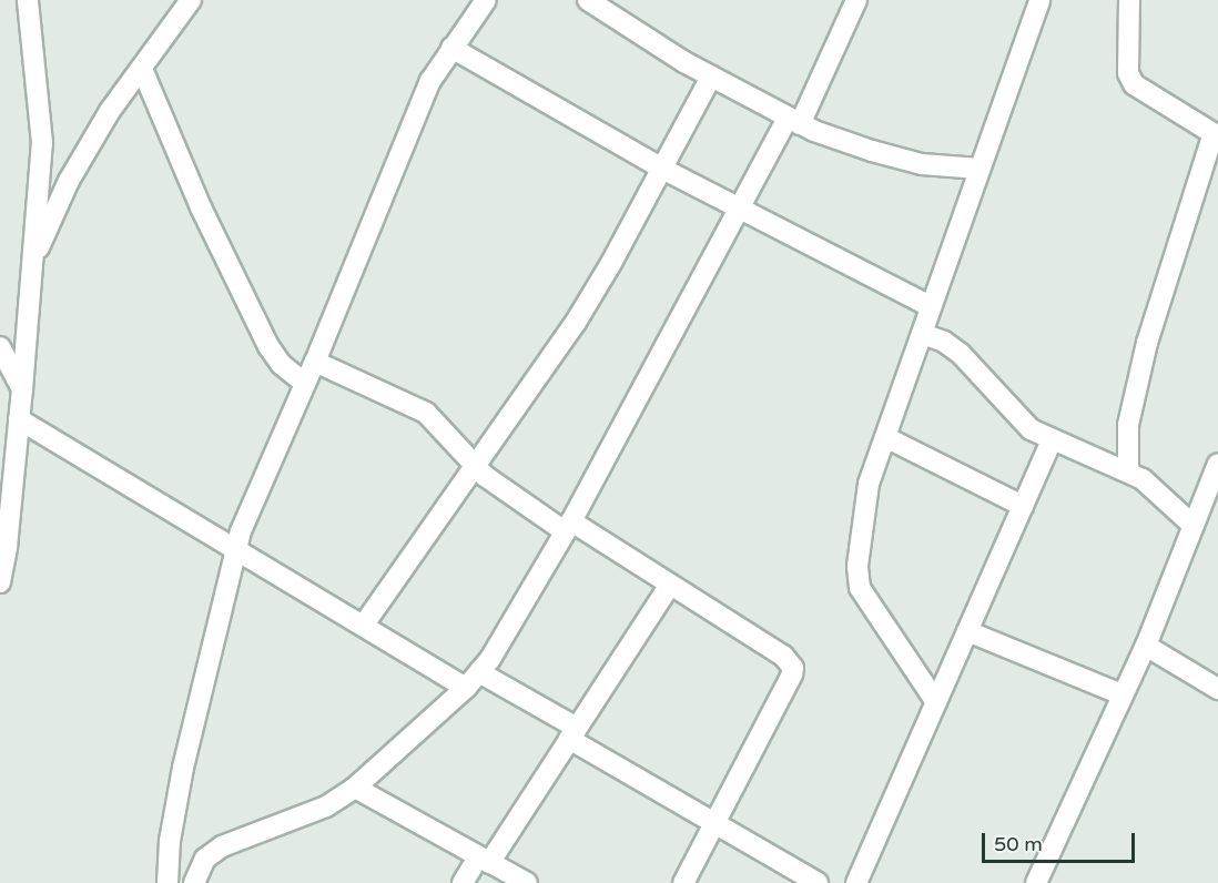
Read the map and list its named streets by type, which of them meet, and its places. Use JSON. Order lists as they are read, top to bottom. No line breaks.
{"scale_bar":"50 m"}
